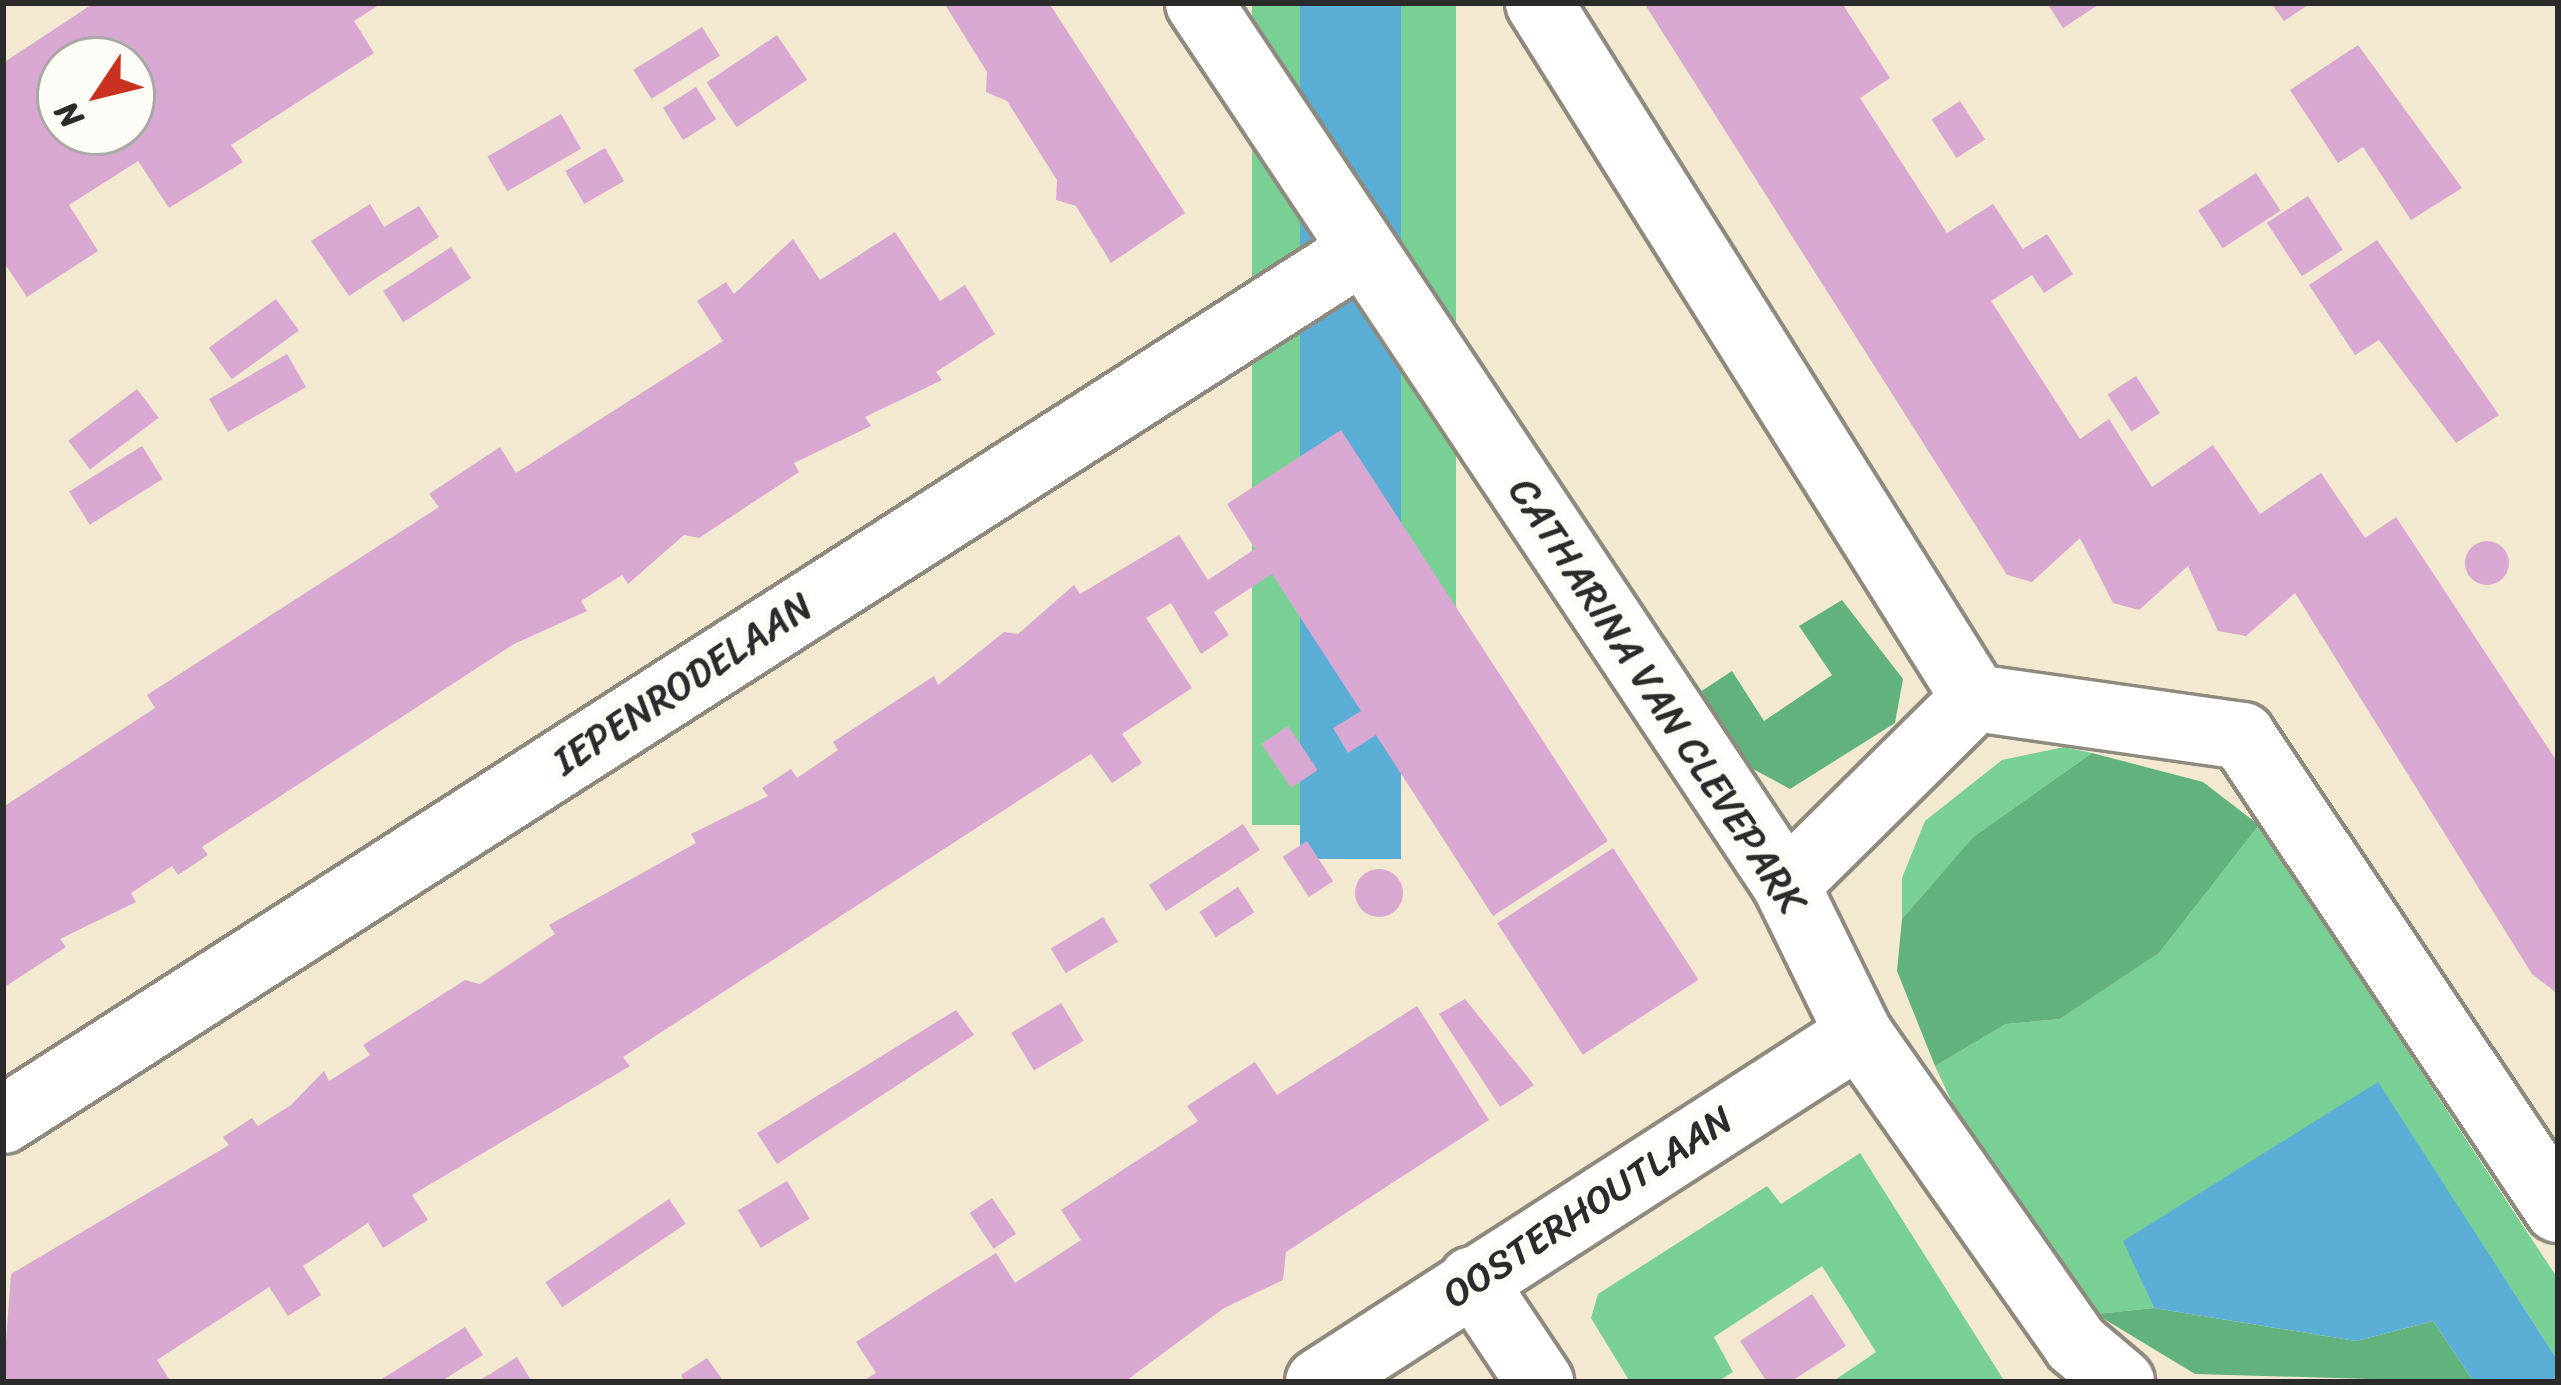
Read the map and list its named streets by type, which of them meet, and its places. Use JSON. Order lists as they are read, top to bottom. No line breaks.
{"streets":{"street":["IEPENRODELAAN","CATHARINA VAN CLEVEPARK","OOSTERHOUTLAAN"]},"crossings":[["IEPENRODELAAN","CATHARINA VAN CLEVEPARK"],["CATHARINA VAN CLEVEPARK","OOSTERHOUTLAAN"]],"north":"bottom left"}
